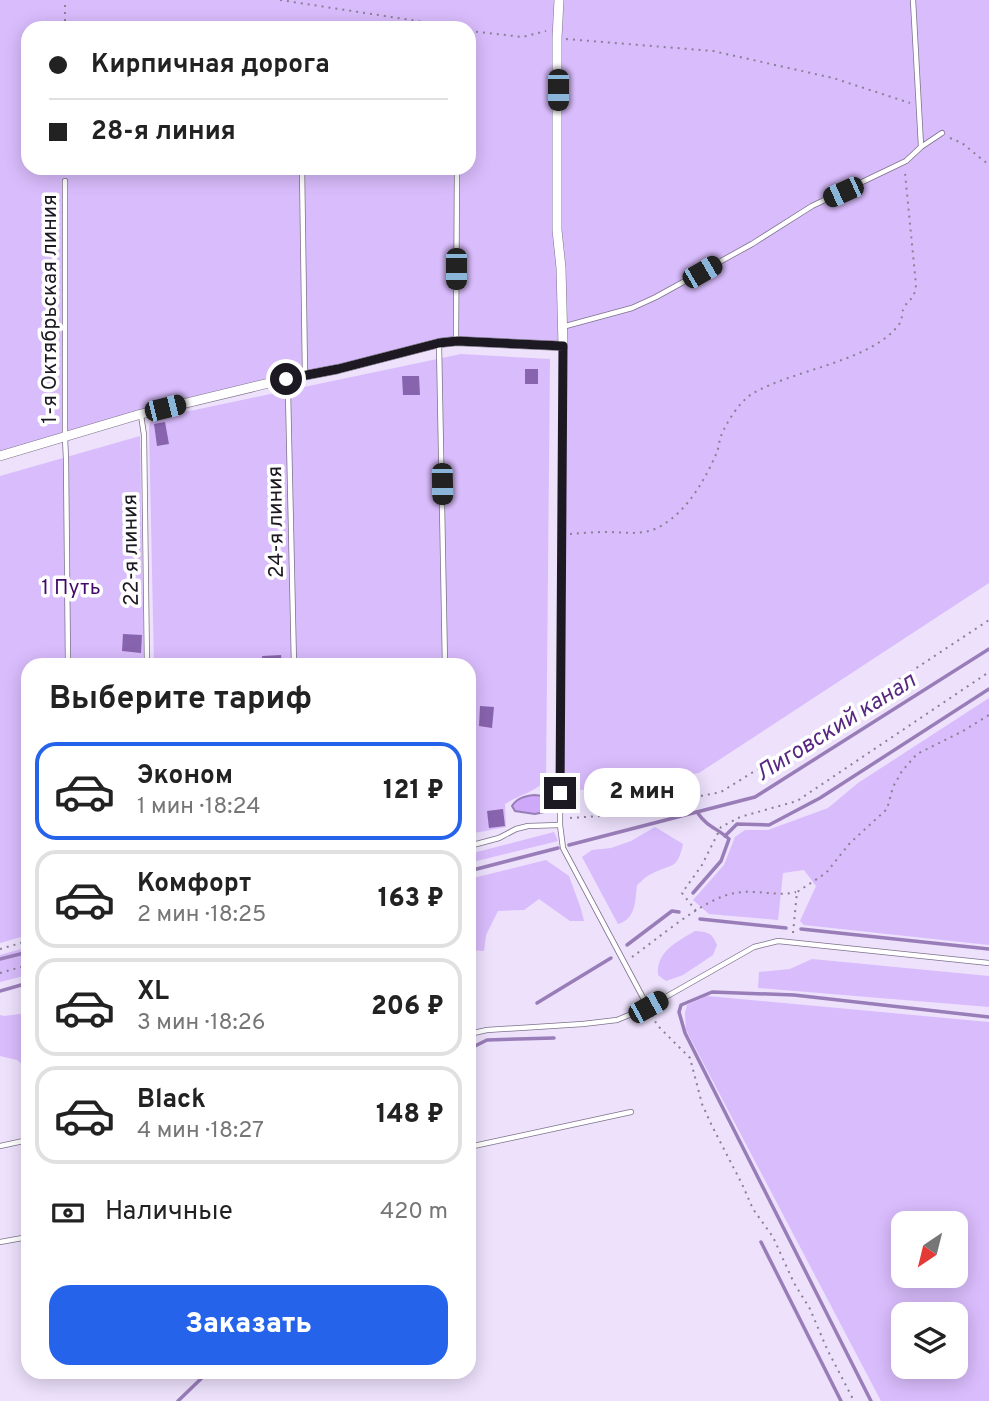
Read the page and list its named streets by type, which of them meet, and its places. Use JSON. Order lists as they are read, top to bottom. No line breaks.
{"streets":{"lane":["1-я Октябрьская линия","24-я линия","22-я линия"]},"water":["Лиговский канал"],"parks":["1 Путь"],"north":"bottom left","page":{"banner":["Кирпичная дорога","28-я линия"],"heading":"Выберите тариф","list":[{"name":"Эконом","note":"1 мин · 18:24","value":"121 ₽"},{"name":"Комфорт","note":"2 мин · 18:25","value":"163 ₽"},{"name":"XL","note":"3 мин · 18:26","value":"206 ₽"},{"name":"Black","note":"4 мин · 18:27","value":"148 ₽"}],"bubble":"2 мин","pay":["Наличные","420 m"],"buttons":"Заказать"}}
